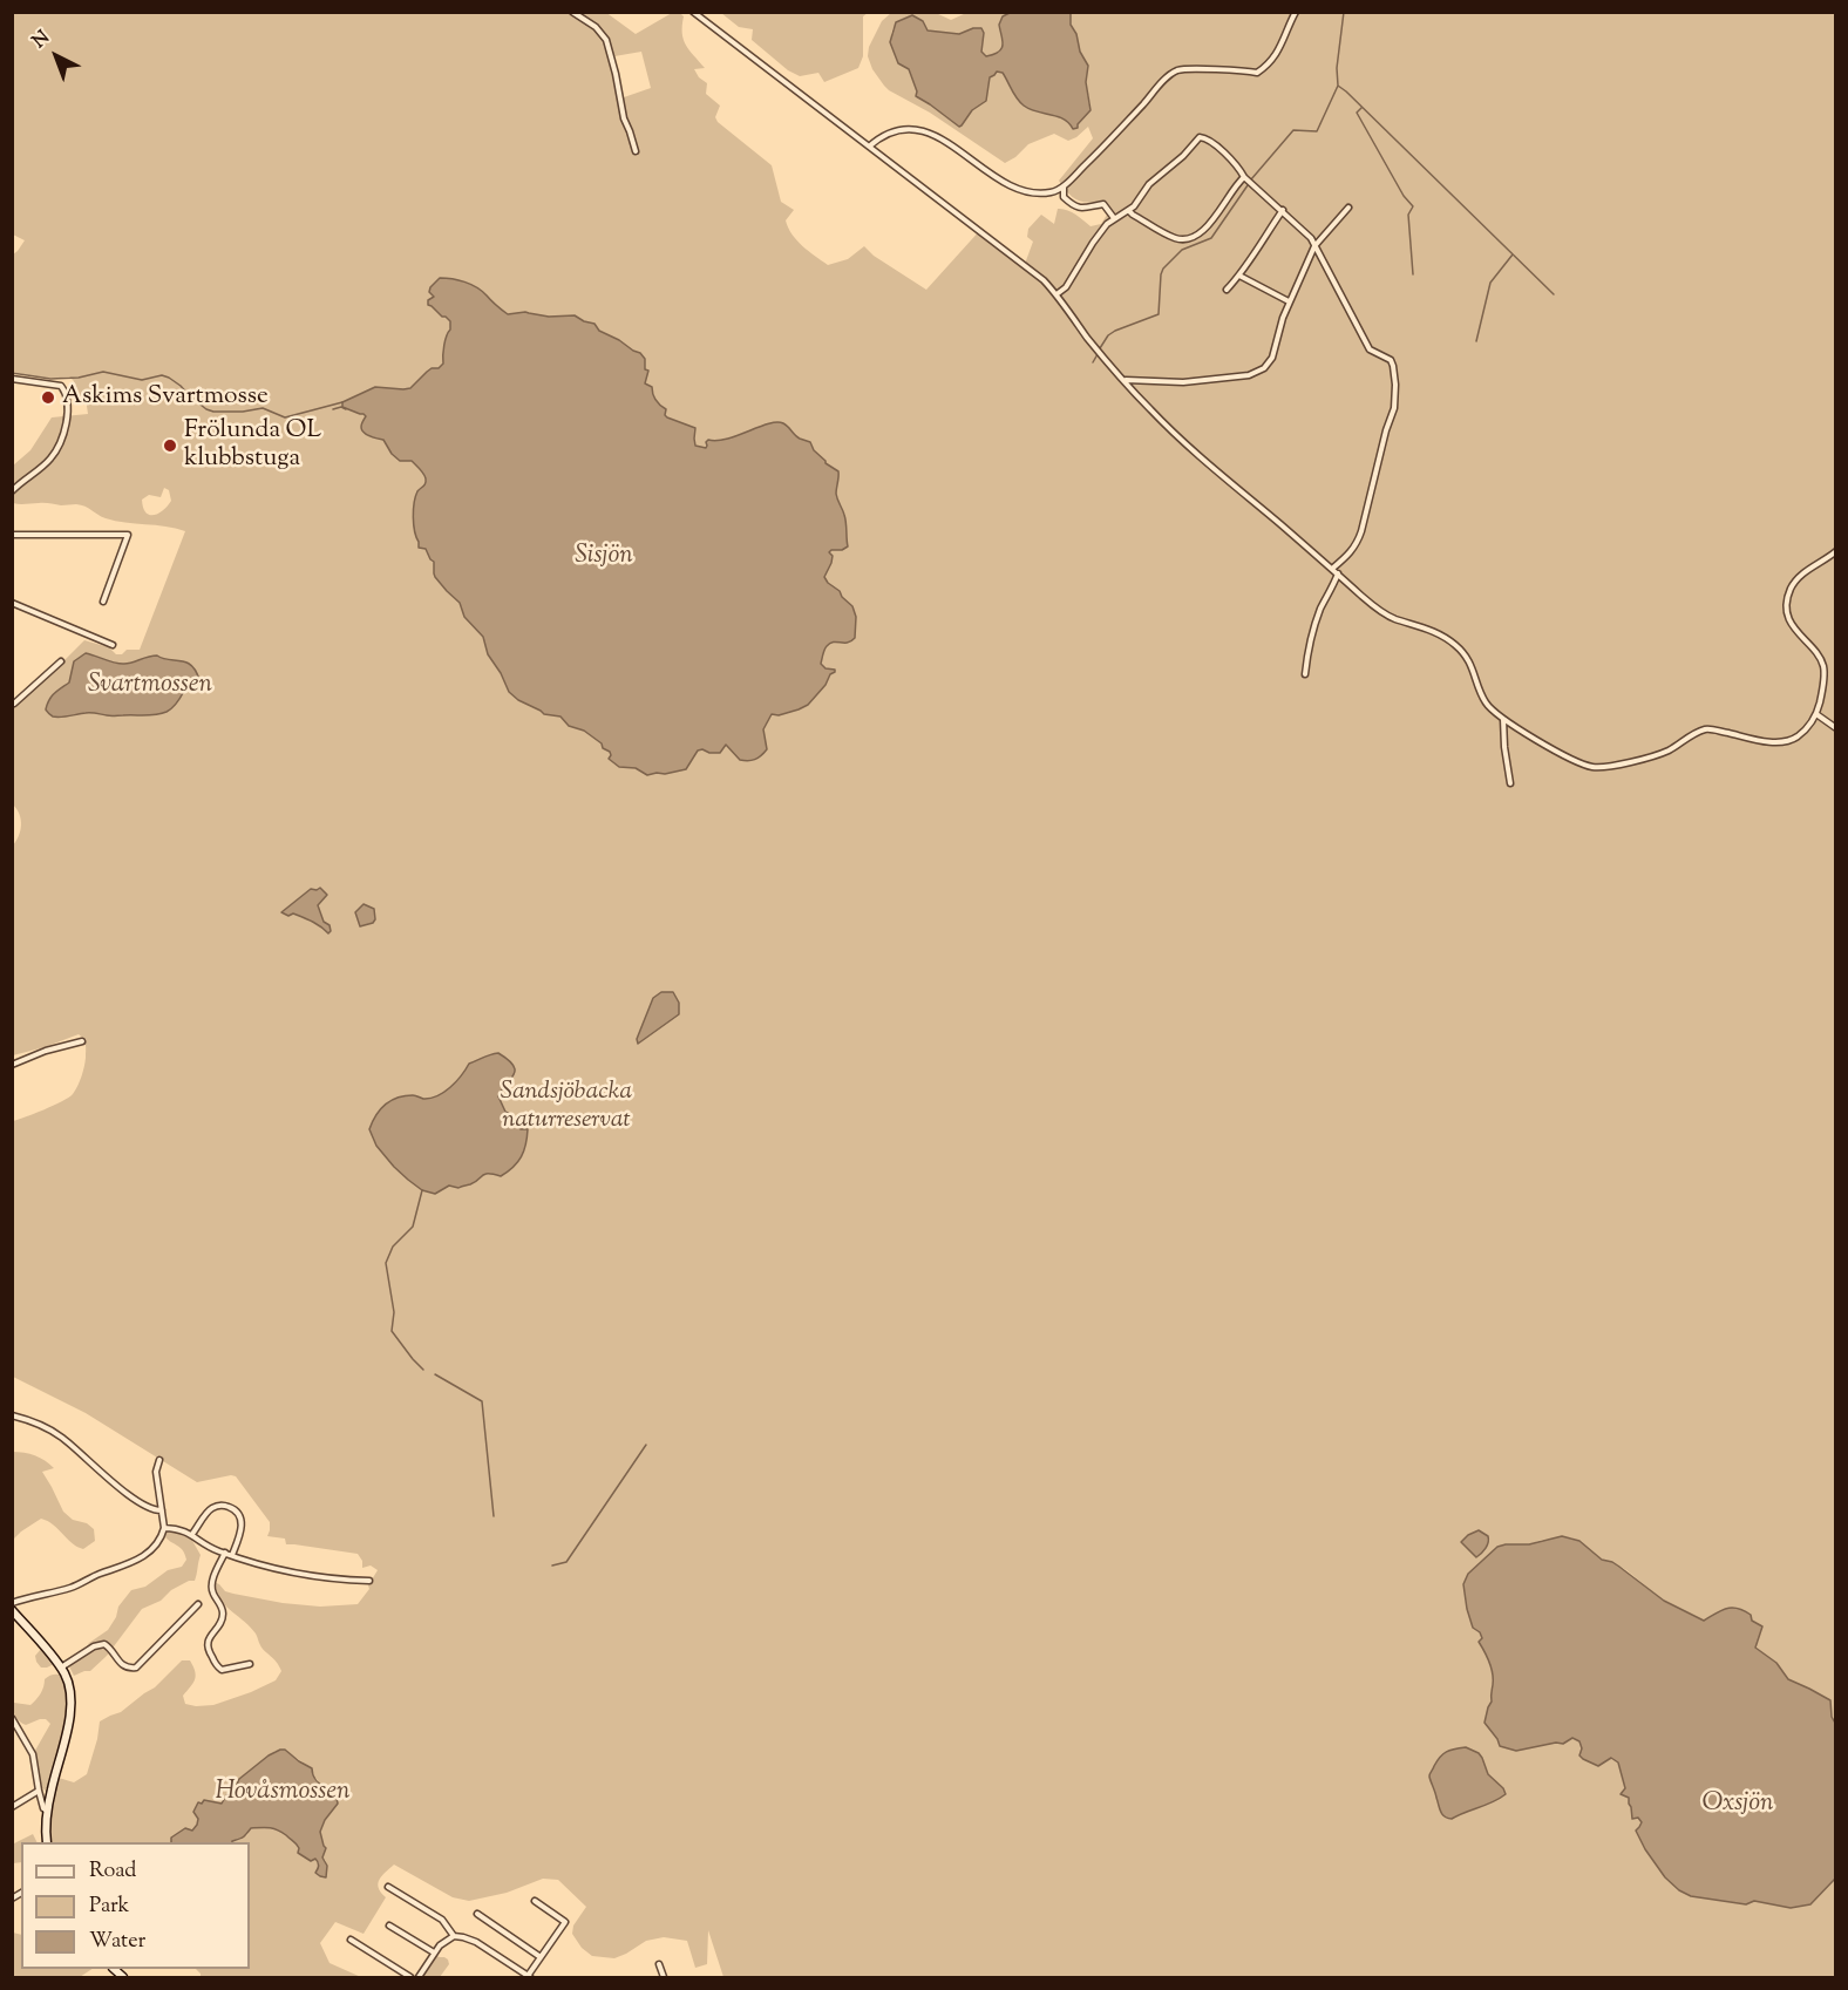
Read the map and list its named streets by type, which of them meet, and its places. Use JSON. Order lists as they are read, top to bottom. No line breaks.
{"water":["Sisjön","Svartmossen","Hovåsmossen","Oxsjön"],"parks":["Sandsjöbacka naturreservat"],"places":["Askims Svartmosse","Frölunda OL klubbstuga"],"legend":["Road","Park","Water"],"north":"top left"}
